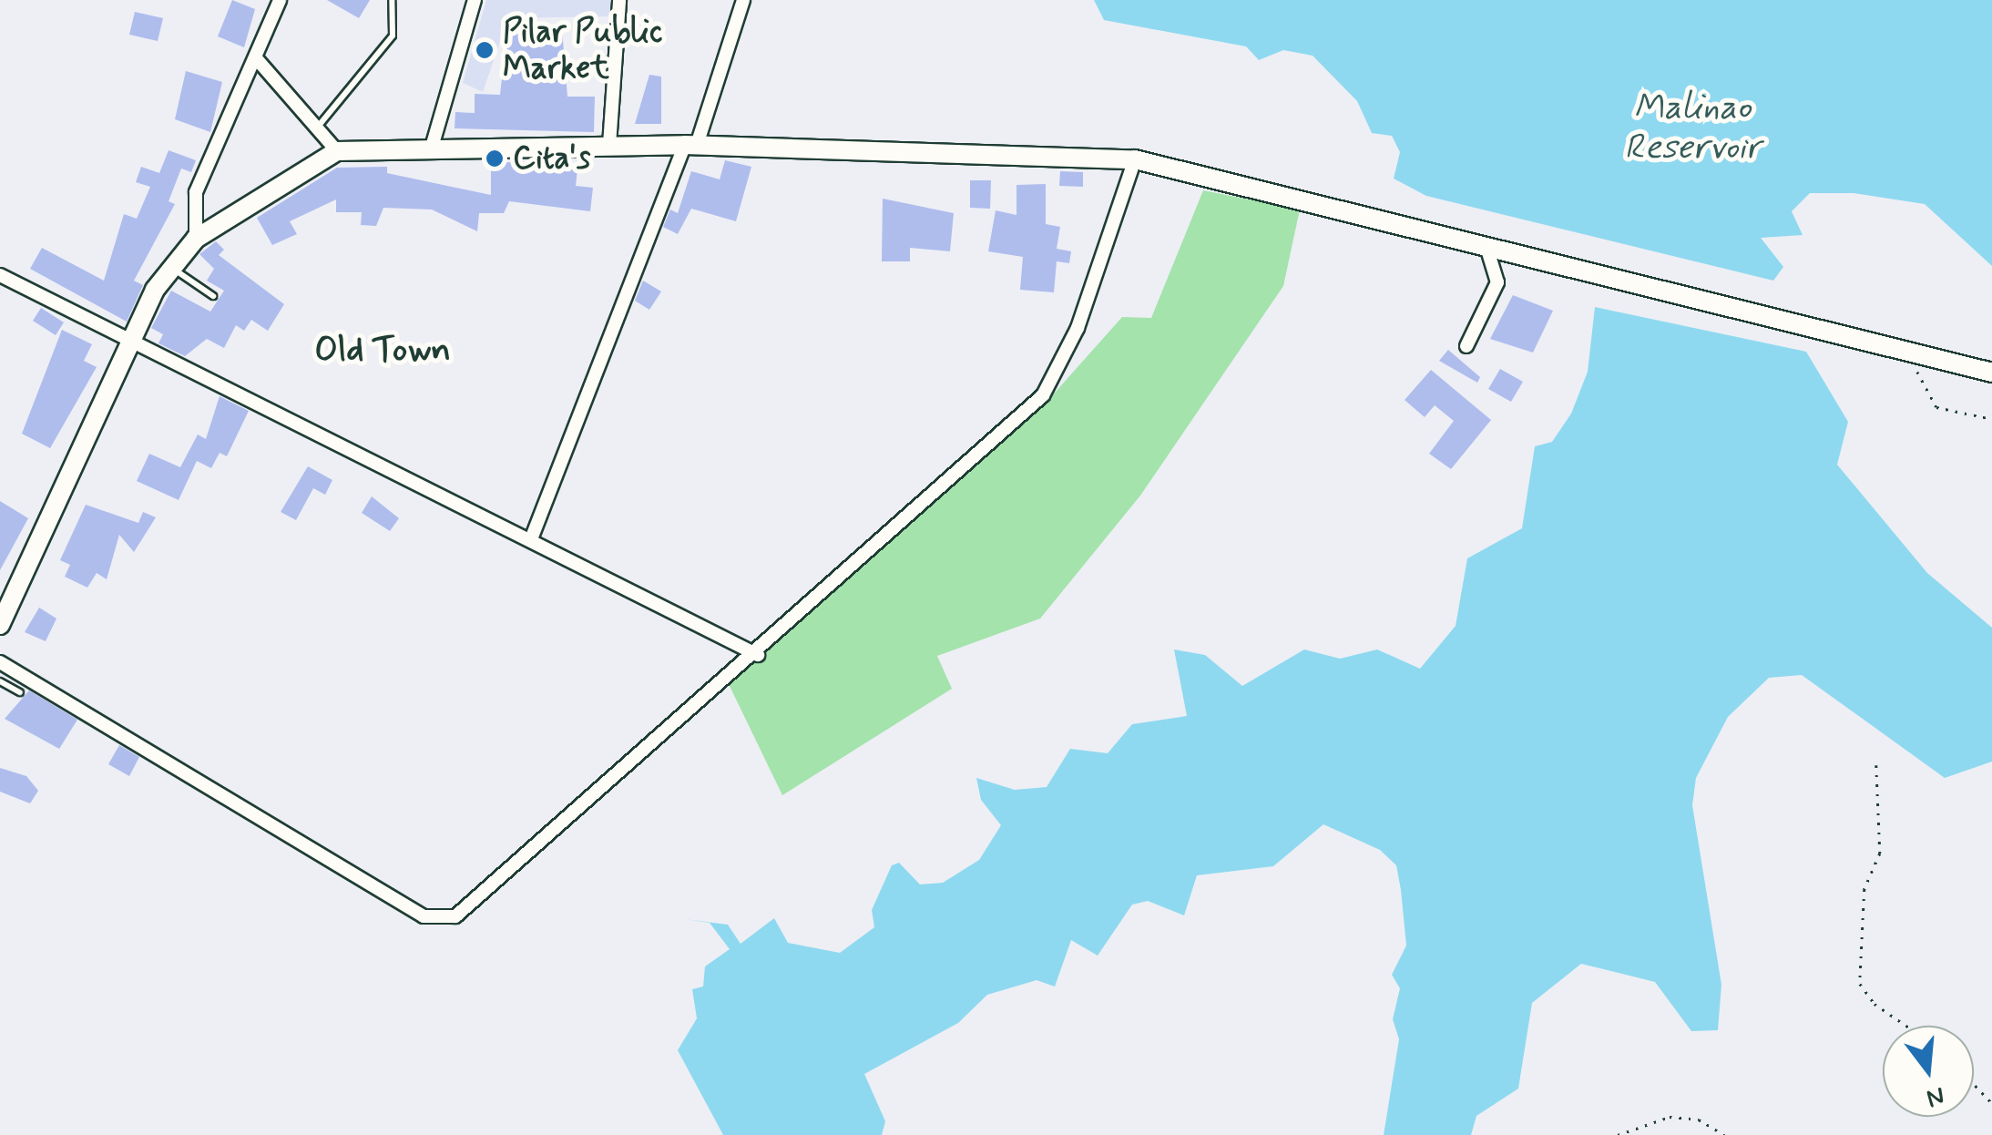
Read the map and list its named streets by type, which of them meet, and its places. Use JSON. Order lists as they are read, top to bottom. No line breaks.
{"districts":["Old Town"],"water":["Malinao Reservoir"],"places":["Pilar Public Market","Cita's"],"north":"bottom"}
